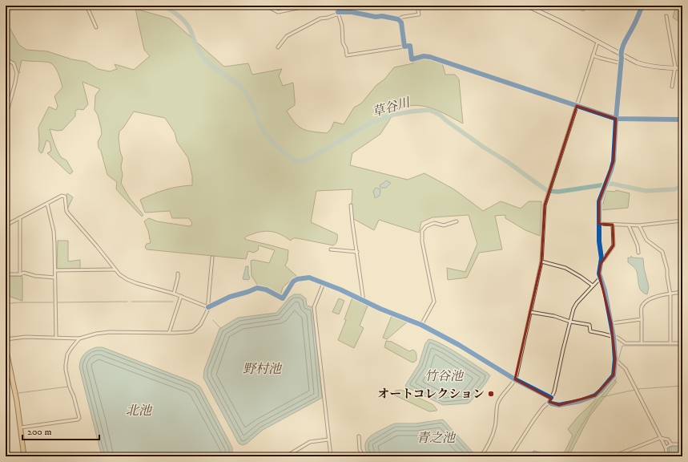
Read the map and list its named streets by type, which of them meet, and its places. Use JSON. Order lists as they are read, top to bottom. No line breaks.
{"water":["草谷川","野村池","竹谷池","北池","青之池"],"places":["オートコレクション"],"scale_bar":"200 m"}
